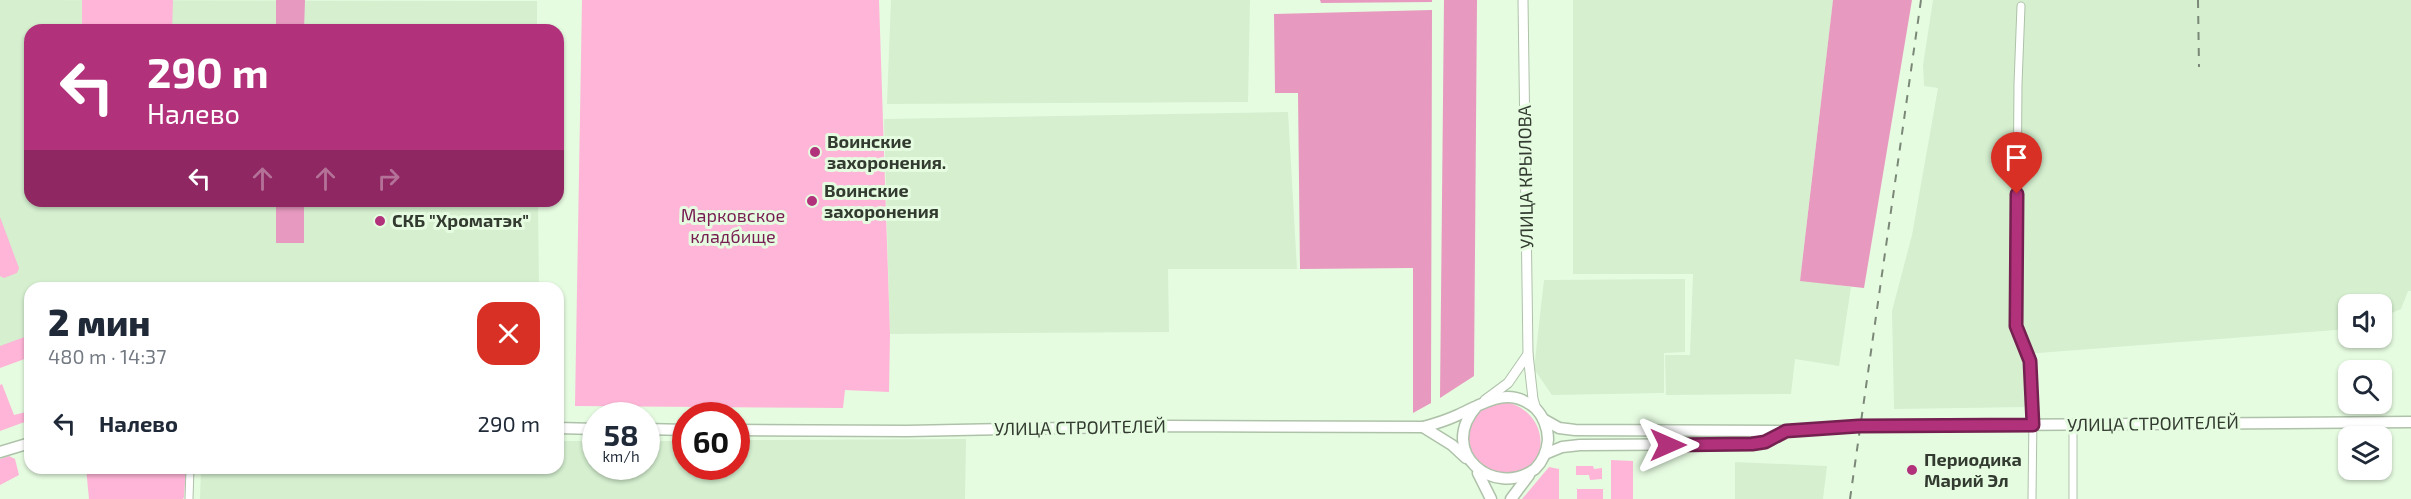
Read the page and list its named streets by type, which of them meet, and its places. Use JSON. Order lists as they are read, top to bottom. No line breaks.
{"streets":{"main road":["УЛИЦА СТРОИТЕЛЕЙ"],"street":["УЛИЦА КРЫЛОВА"]},"crossings":[["УЛИЦА КРЫЛОВА","УЛИЦА СТРОИТЕЛЕЙ"]],"parks":["Марковское кладбище"],"places":["Воинские захоронения.","Воинские захоронения","СКБ \"Хроматэк\"","Периодика Марий Эл"],"page":{"turn":["290 m","Налево"],"heading":["2 мин","480 m · 14:37"],"list":[{"name":"Налево","value":"290 m"}],"speed":"58 km/h","limit":"60"}}
